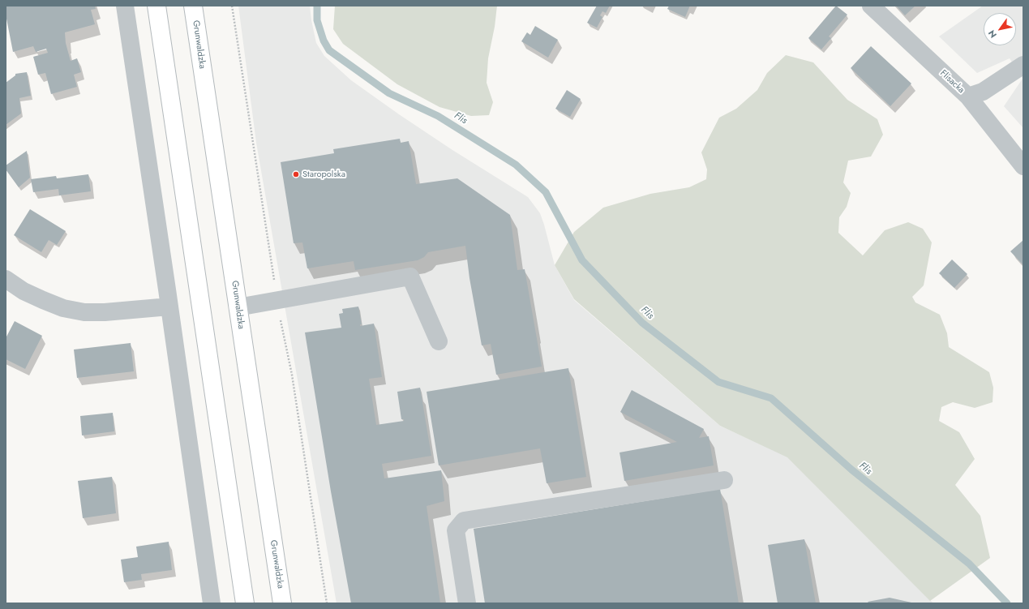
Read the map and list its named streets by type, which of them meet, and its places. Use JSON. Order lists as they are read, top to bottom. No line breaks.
{"streets":{"main road":["Grunwaldzka"],"street":["Flisacka"]},"water":["Flis"],"places":["Staropolska"],"north":"bottom left"}
